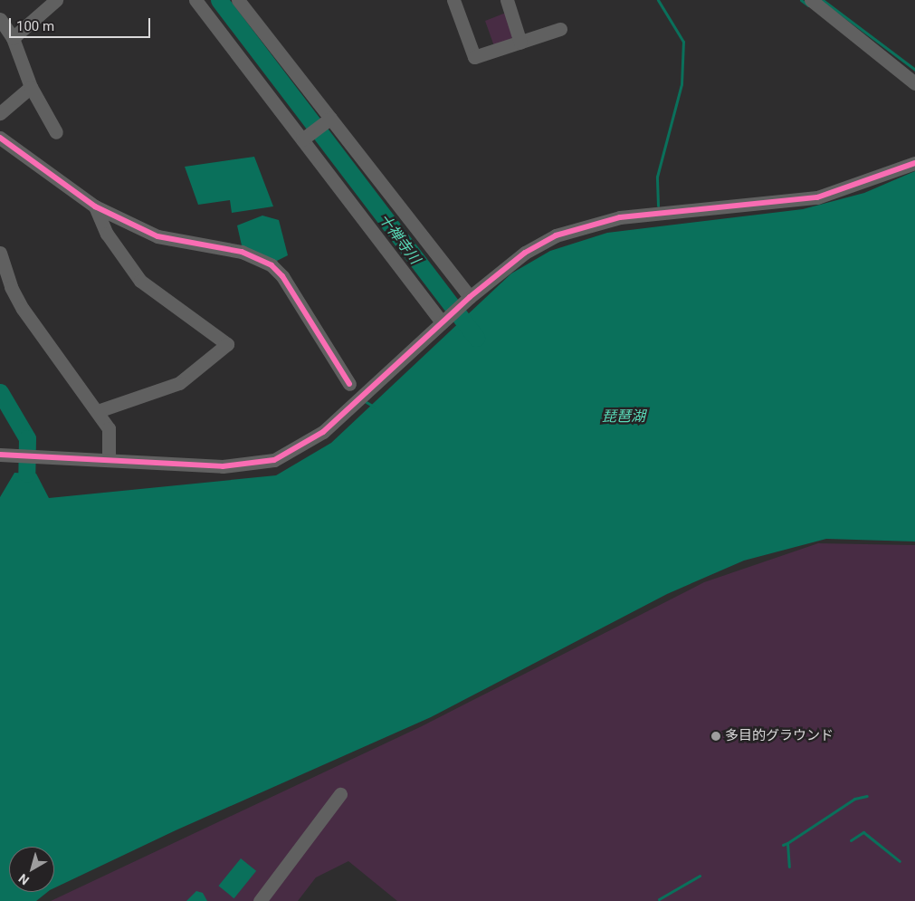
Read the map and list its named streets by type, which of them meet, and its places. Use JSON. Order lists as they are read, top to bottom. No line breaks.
{"water":["十禅寺川","琵琶湖"],"places":["多目的グラウンド"],"scale_bar":"100 m","north":"bottom left"}
